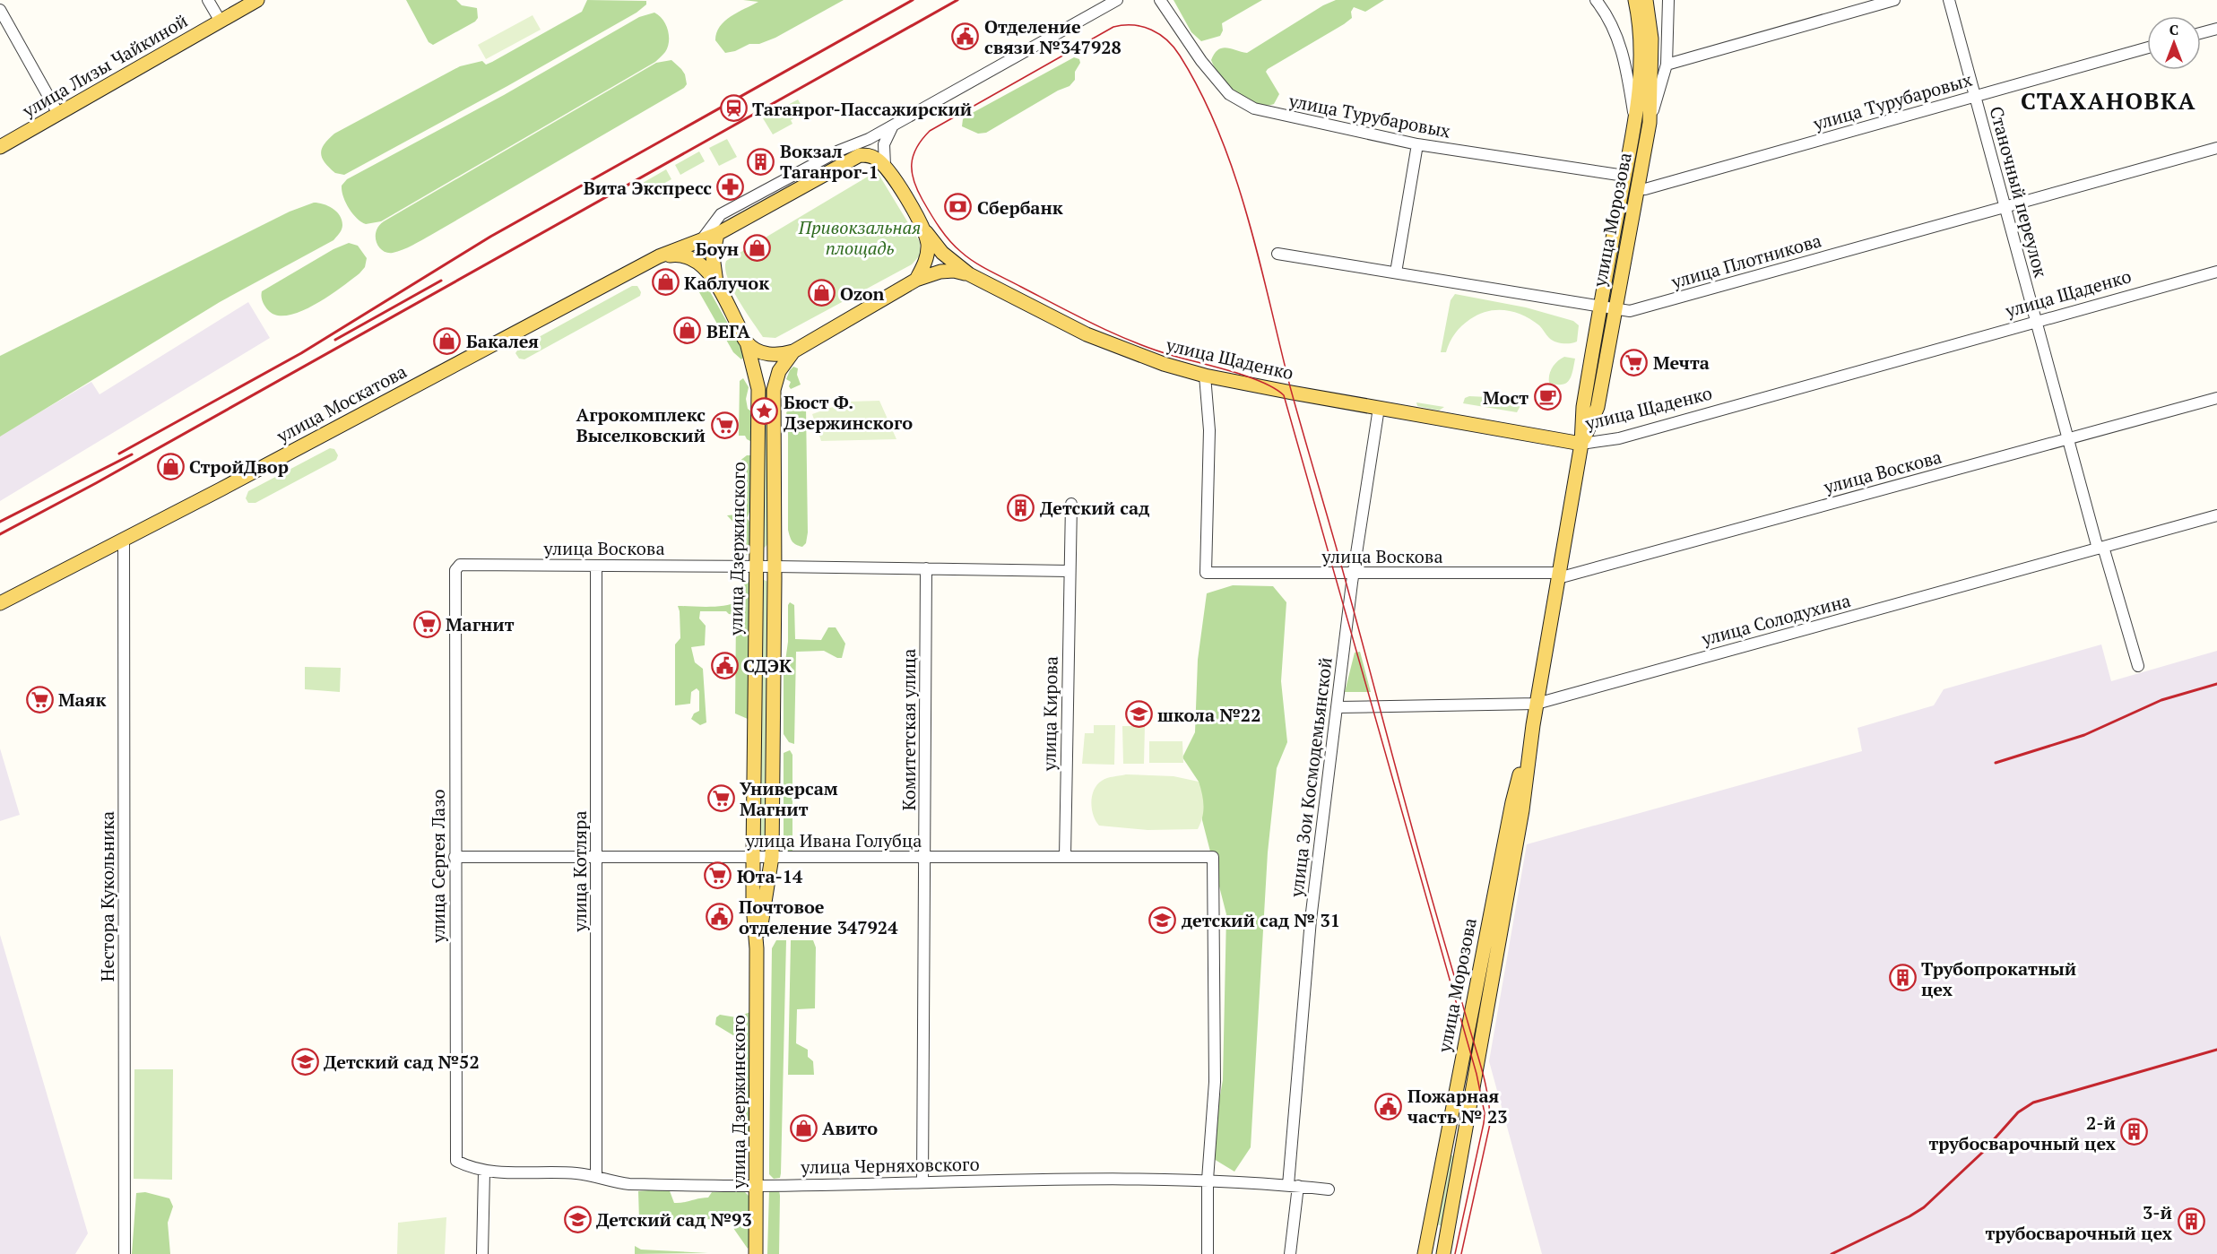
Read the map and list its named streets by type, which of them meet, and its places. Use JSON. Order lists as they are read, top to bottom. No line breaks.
{"streets":{"main road":["улица Лизы Чайкиной","улица Морозова","улица Щаденко","улица Москатова","улица Дзержинского"],"street":["улица Турубаровых","Станочный переулок","улица Плотникова","улица Воскова","улица Солодухина","улица Кирова","Комитетская улица","улица Зои Космодемьянской","улица Ивана Голубца","улица Сергея Лазо","улица Котляра","Нестора Кукольника","улица Черняховского"]},"crossings":[["улица Турубаровых","Станочный переулок"],["улица Турубаровых","улица Морозова"],["Станочный переулок","улица Плотникова"],["Станочный переулок","улица Щаденко"],["Станочный переулок","улица Воскова"],["Станочный переулок","улица Солодухина"],["улица Морозова","улица Плотникова"],["улица Морозова","улица Щаденко"],["улица Морозова","улица Воскова"],["улица Морозова","улица Солодухина"],["улица Щаденко","улица Воскова"],["улица Щаденко","улица Зои Космодемьянской"],["улица Москатова","Нестора Кукольника"],["улица Воскова","улица Дзержинского"],["улица Воскова","улица Зои Космодемьянской"],["улица Воскова","улица Сергея Лазо"],["улица Воскова","улица Котляра"],["улица Дзержинского","улица Ивана Голубца"],["улица Дзержинского","улица Черняховского"],["улица Солодухина","улица Зои Космодемьянской"],["улица Кирова","улица Ивана Голубца"],["Комитетская улица","улица Ивана Голубца"],["Комитетская улица","улица Черняховского"],["улица Зои Космодемьянской","улица Черняховского"],["улица Ивана Голубца","улица Сергея Лазо"],["улица Ивана Голубца","улица Котляра"],["улица Ивана Голубца","улица Черняховского"],["улица Сергея Лазо","улица Черняховского"],["улица Котляра","улица Черняховского"]],"districts":["СТАХАНОВКА"],"parks":["Привокзальная площадь"],"places":{"public building":["Отделение связи №347928","СДЭК","Почтовое отделение 347924","Пожарная часть № 23"],"station":["Таганрог-Пассажирский"],"building":["Вокзал Таганрог-1","Детский сад","Трубопрокатный цех","2-й трубосварочный цех","3-й трубосварочный цех"],"pharmacy":["Вита Экспресс"],"bank":["Сбербанк"],"shop":["Боун","Каблучок","Ozon","ВЕГА","Бакалея","СтройДвор","Авито"],"supermarket":["Мечта","Агрокомплекс Выселковский","Магнит","Маяк","Универсам Магнит","Юта-14"],"cafe":["Мост"],"place":["Бюст Ф. Дзержинского"],"school or university":["школа №22","детский сад № 31","Детский сад №52","Детский сад №93"]},"north":"top"}
